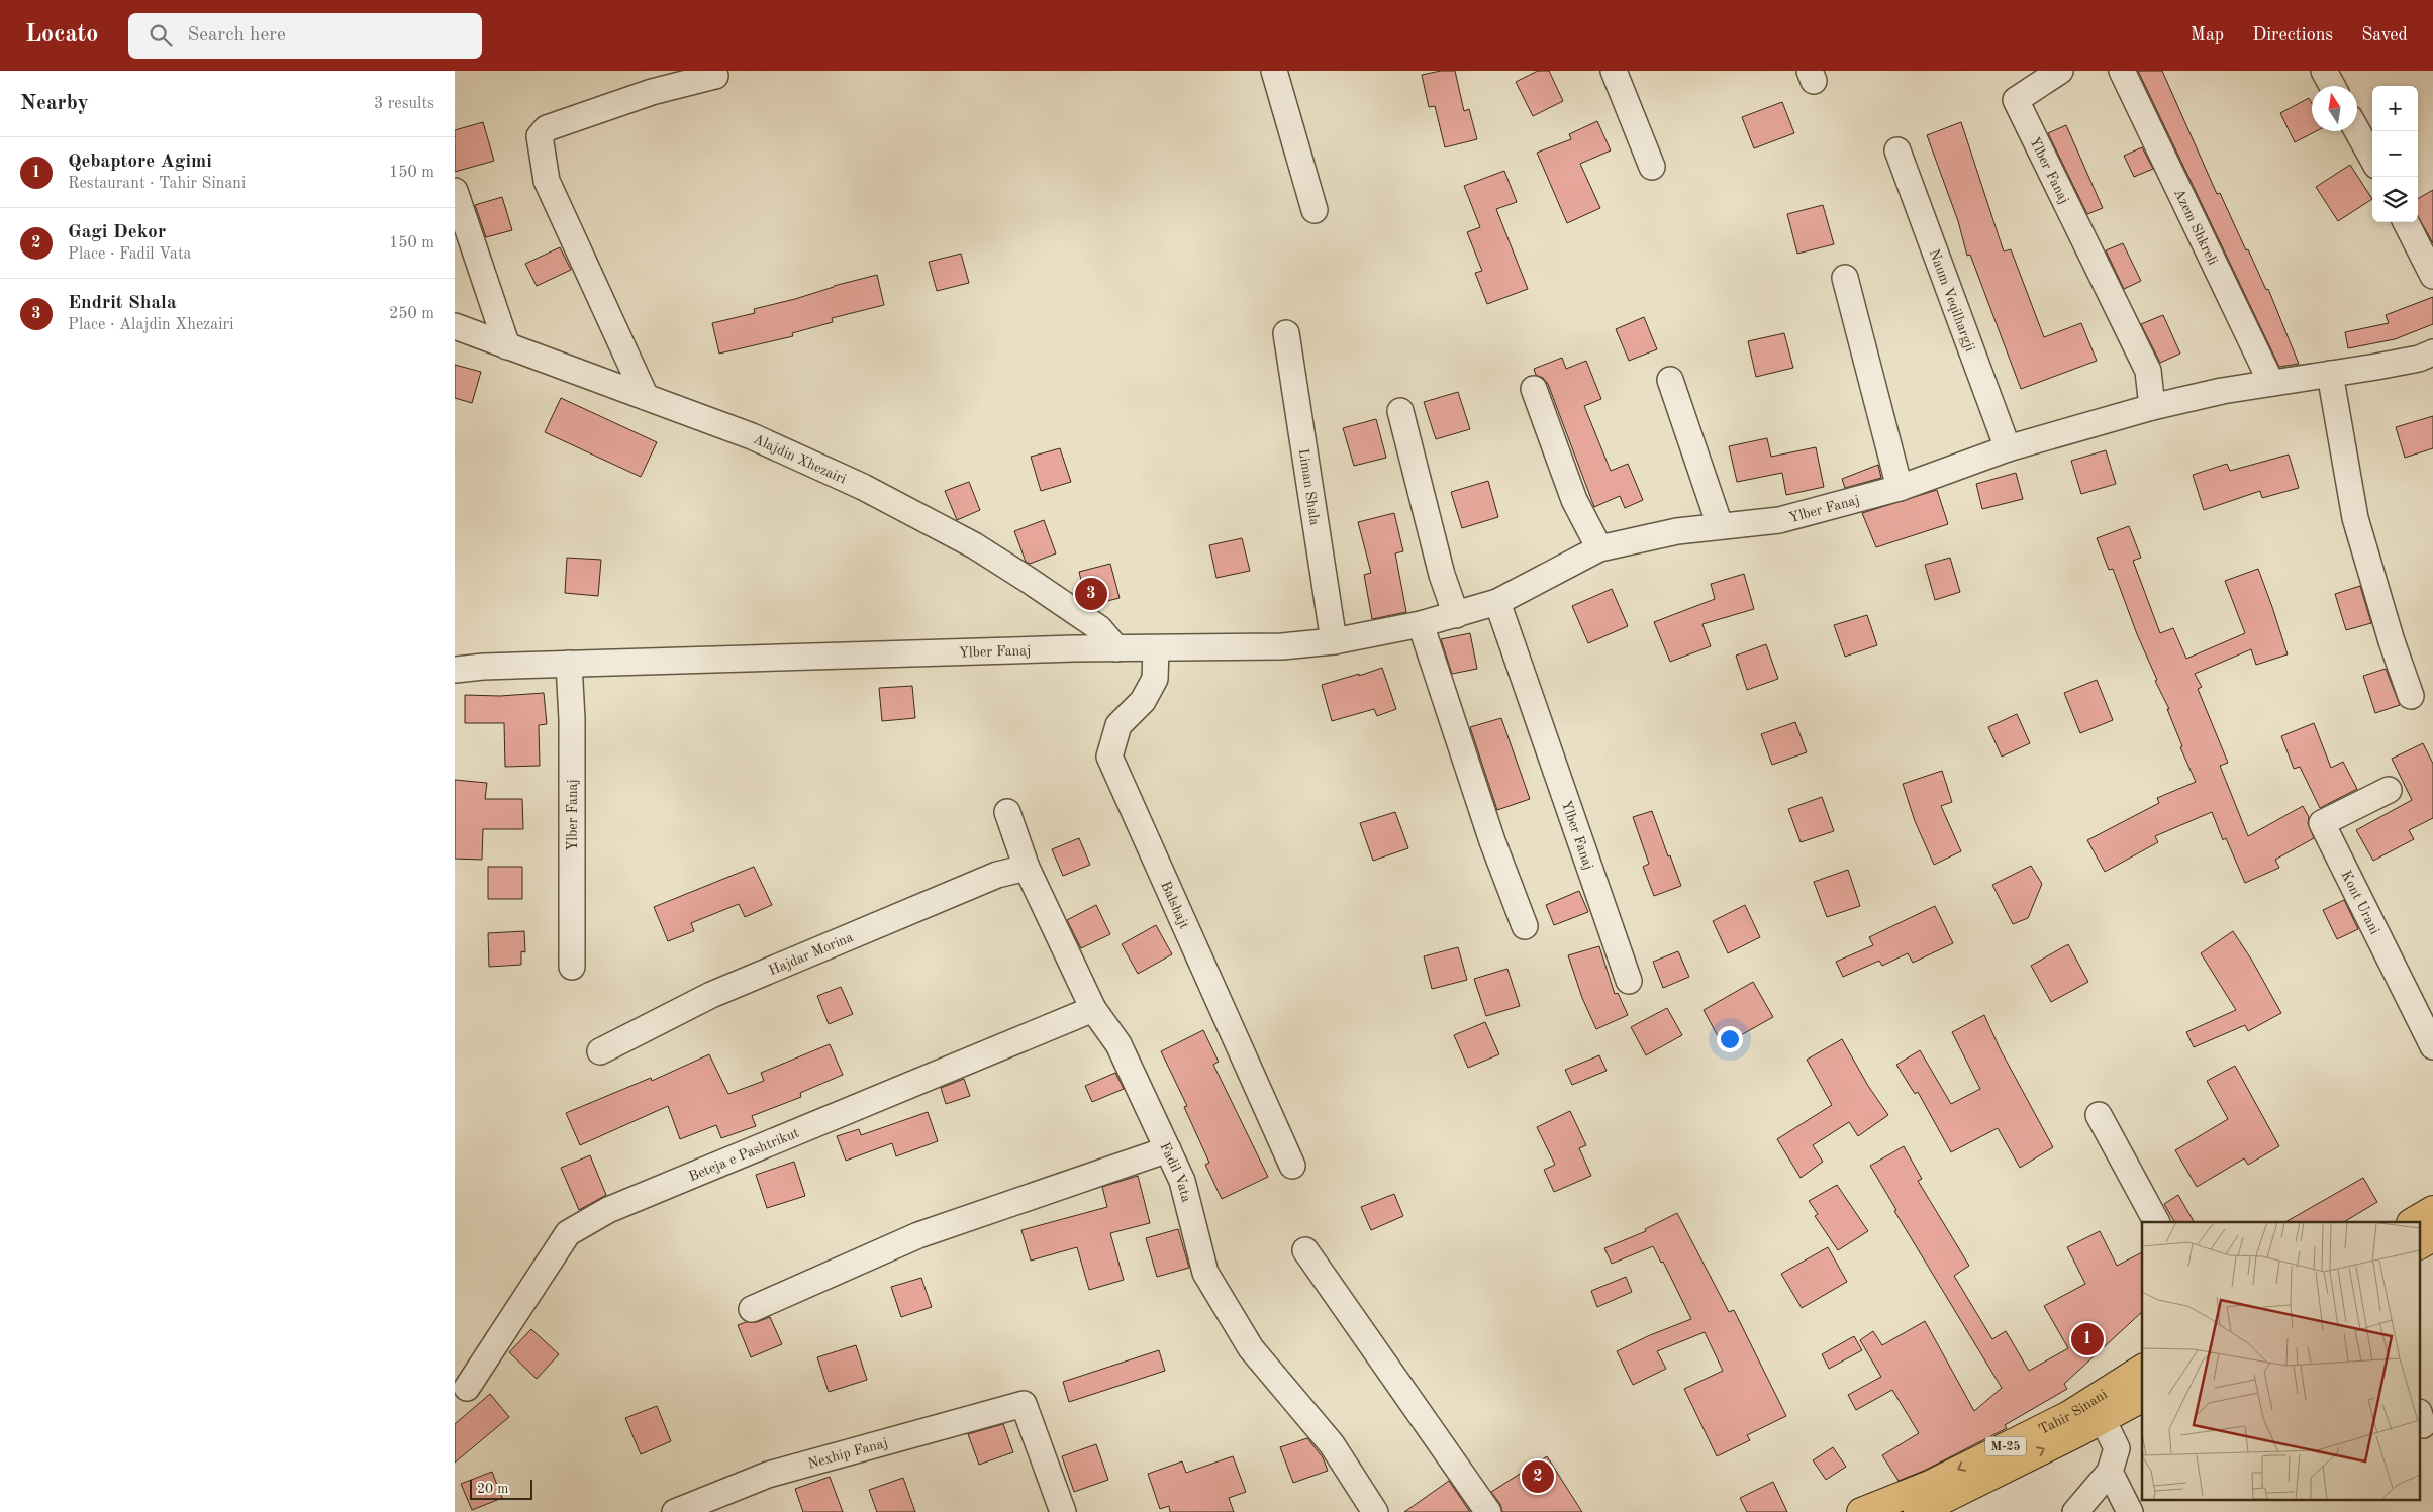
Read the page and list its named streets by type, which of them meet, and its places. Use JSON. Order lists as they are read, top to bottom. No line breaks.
{"streets":{"main road":["Tahir Sinani","M-25"],"street":["Ylber Fanaj","Azem Shkreli","Naum Veqilhargji","Alajdin Xhezairi","Liman Shala","Kont Urani","Balshajt","Hajdar Morina","Beteja e Pashtrikut","Fadil Vata","Nexhip Fanaj"]},"crossings":[["Ylber Fanaj","Azem Shkreli"],["Ylber Fanaj","Naum Veqilhargji"],["Ylber Fanaj","Alajdin Xhezairi"],["Ylber Fanaj","Liman Shala"],["Ylber Fanaj","Balshajt"],["Hajdar Morina","Fadil Vata"],["Beteja e Pashtrikut","Fadil Vata"]],"scale_bar":"20 m","north":"top","page":{"header":"Locato","search":"Search here","nav":["Map","Directions","Saved"],"heading":["Nearby","3 results"],"map_buttons":["+","−"],"list":[{"mark":"1","name":"Qebaptore Agimi","note":"Restaurant · Tahir Sinani","value":"150 m"},{"mark":"2","name":"Gagi Dekor","note":"Place · Fadil Vata","value":"150 m"},{"mark":"3","name":"Endrit Shala","note":"Place · Alajdin Xhezairi","value":"250 m"}],"pins":["3","1","2"],"scale":"20 m"}}
